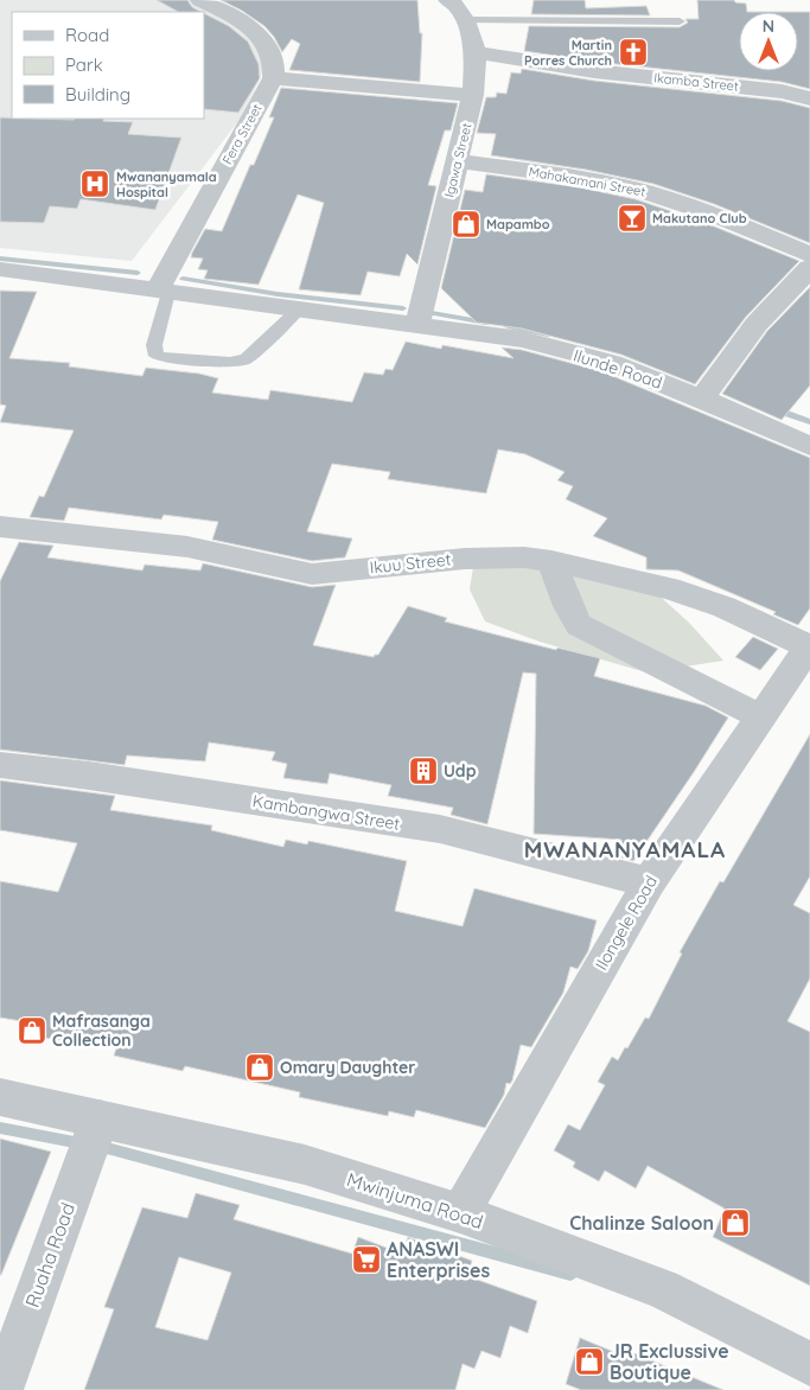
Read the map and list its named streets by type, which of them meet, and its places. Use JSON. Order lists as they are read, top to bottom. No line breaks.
{"streets":{"street":["Ikamba Street","Fera Street","Igawa Street","Mahakamani Street","Ilunde Road","Ikuu Street","Kambangwa Street","Ilongele Road","Mwinjuma Road","Ruaha Road"]},"crossings":[["Ikamba Street","Igawa Street"],["Fera Street","Ilunde Road"],["Igawa Street","Mahakamani Street"],["Igawa Street","Ilunde Road"],["Ikuu Street","Ilongele Road"],["Kambangwa Street","Ilongele Road"],["Ilongele Road","Mwinjuma Road"],["Mwinjuma Road","Ruaha Road"]],"districts":["MWANANYAMALA"],"places":{"church":["Martin Porres Church"],"hospital":["Mwananyamala Hospital"],"bar":["Makutano Club"],"shop":["Mapambo","Mafrasanga Collection","Omary Daughter","Chalinze Saloon","JR Exclussive Boutique"],"building":["Udp"],"supermarket":["ANASWI Enterprises"]},"legend":["Road","Park","Building"],"north":"top"}
